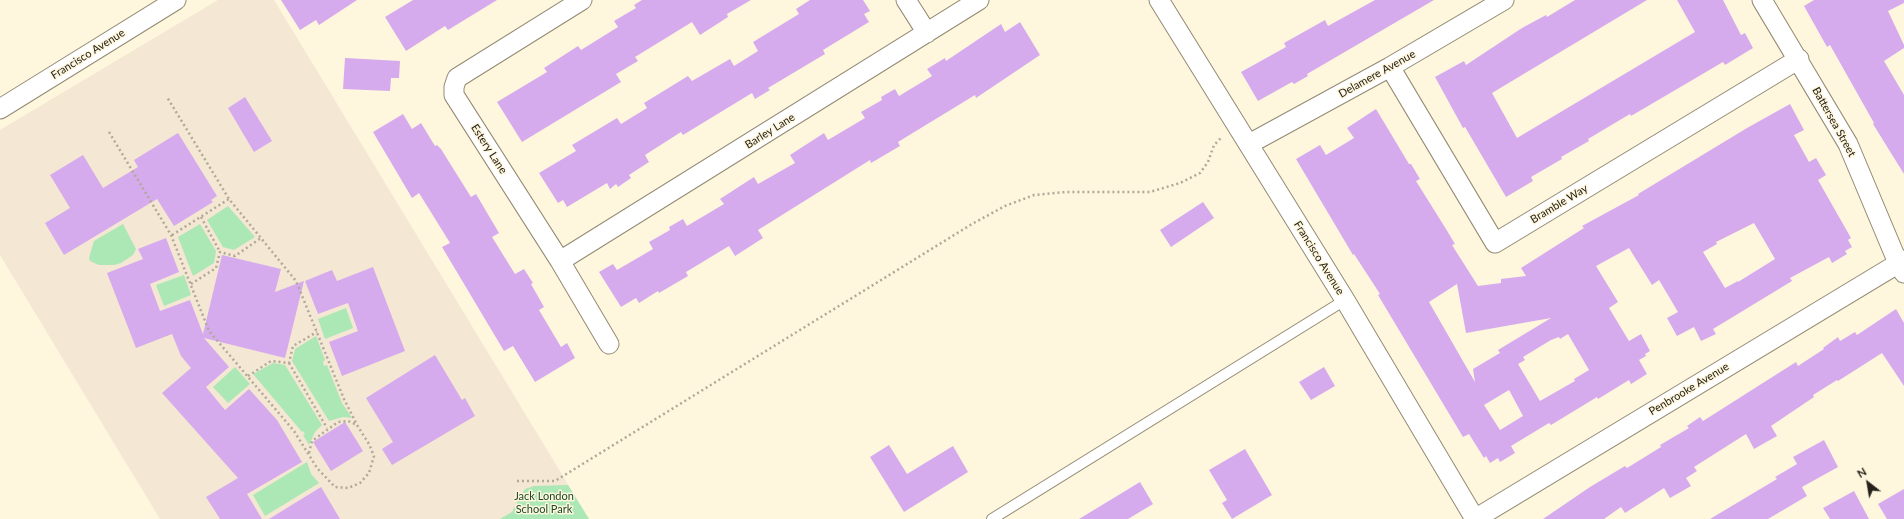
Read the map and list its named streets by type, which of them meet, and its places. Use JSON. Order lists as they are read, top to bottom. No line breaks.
{"streets":{"street":["Francisco Avenue","Delamere Avenue","Battersea Street","Barley Lane","Estery Lane","Bramble Way","Penbrooke Avenue"]},"crossings":[["Francisco Avenue","Delamere Avenue"],["Francisco Avenue","Penbrooke Avenue"],["Delamere Avenue","Bramble Way"],["Battersea Street","Bramble Way"],["Battersea Street","Penbrooke Avenue"],["Barley Lane","Estery Lane"]],"parks":["Jack London School Park"],"north":"top left"}
